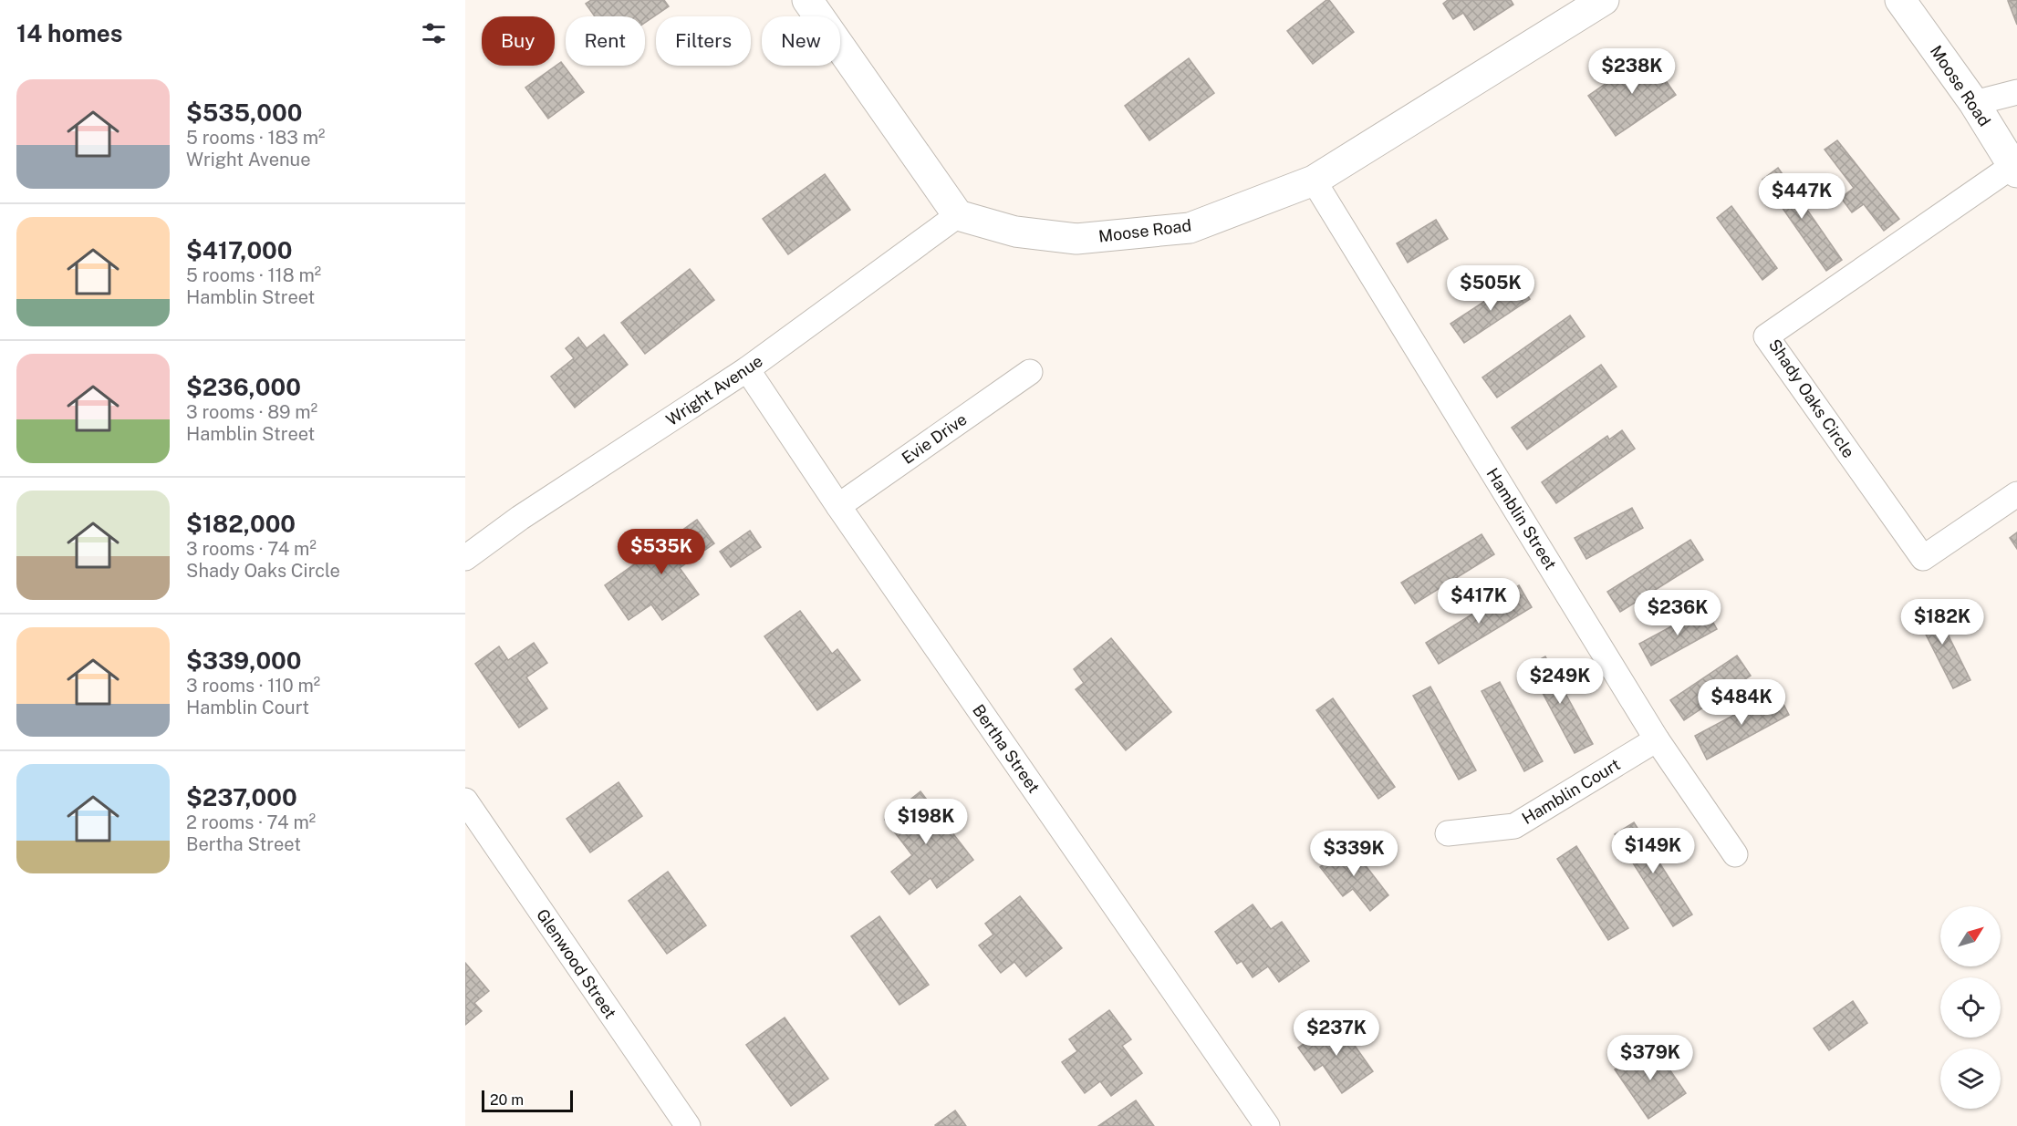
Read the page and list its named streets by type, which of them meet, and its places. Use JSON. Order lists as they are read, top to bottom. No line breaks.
{"streets":{"street":["Moose Road","Wright Avenue","Shady Oaks Circle","Evie Drive","Hamblin Street","Bertha Street","Hamblin Court","Glenwood Street"]},"crossings":[["Moose Road","Wright Avenue"],["Moose Road","Shady Oaks Circle"],["Moose Road","Hamblin Street"],["Wright Avenue","Bertha Street"],["Evie Drive","Bertha Street"],["Hamblin Street","Hamblin Court"]],"scale_bar":"20 m","north":"top right","page":{"heading":"14 homes","chip":["Buy","Rent","Filters","New"],"price":["$238K","$447K","$505K","$535K","$417K","$236K","$182K","$249K","$484K","$198K","$149K","$339K","$237K","$379K"],"list":[{"name":"$535,000","note":"5 rooms · 183 m² · Wright Avenue"},{"name":"$417,000","note":"5 rooms · 118 m² · Hamblin Street"},{"name":"$236,000","note":"3 rooms · 89 m² · Hamblin Street"},{"name":"$182,000","note":"3 rooms · 74 m² · Shady Oaks Circle"},{"name":"$339,000","note":"3 rooms · 110 m² · Hamblin Court"},{"name":"$237,000","note":"2 rooms · 74 m² · Bertha Street"}],"scale":"20 m"}}
